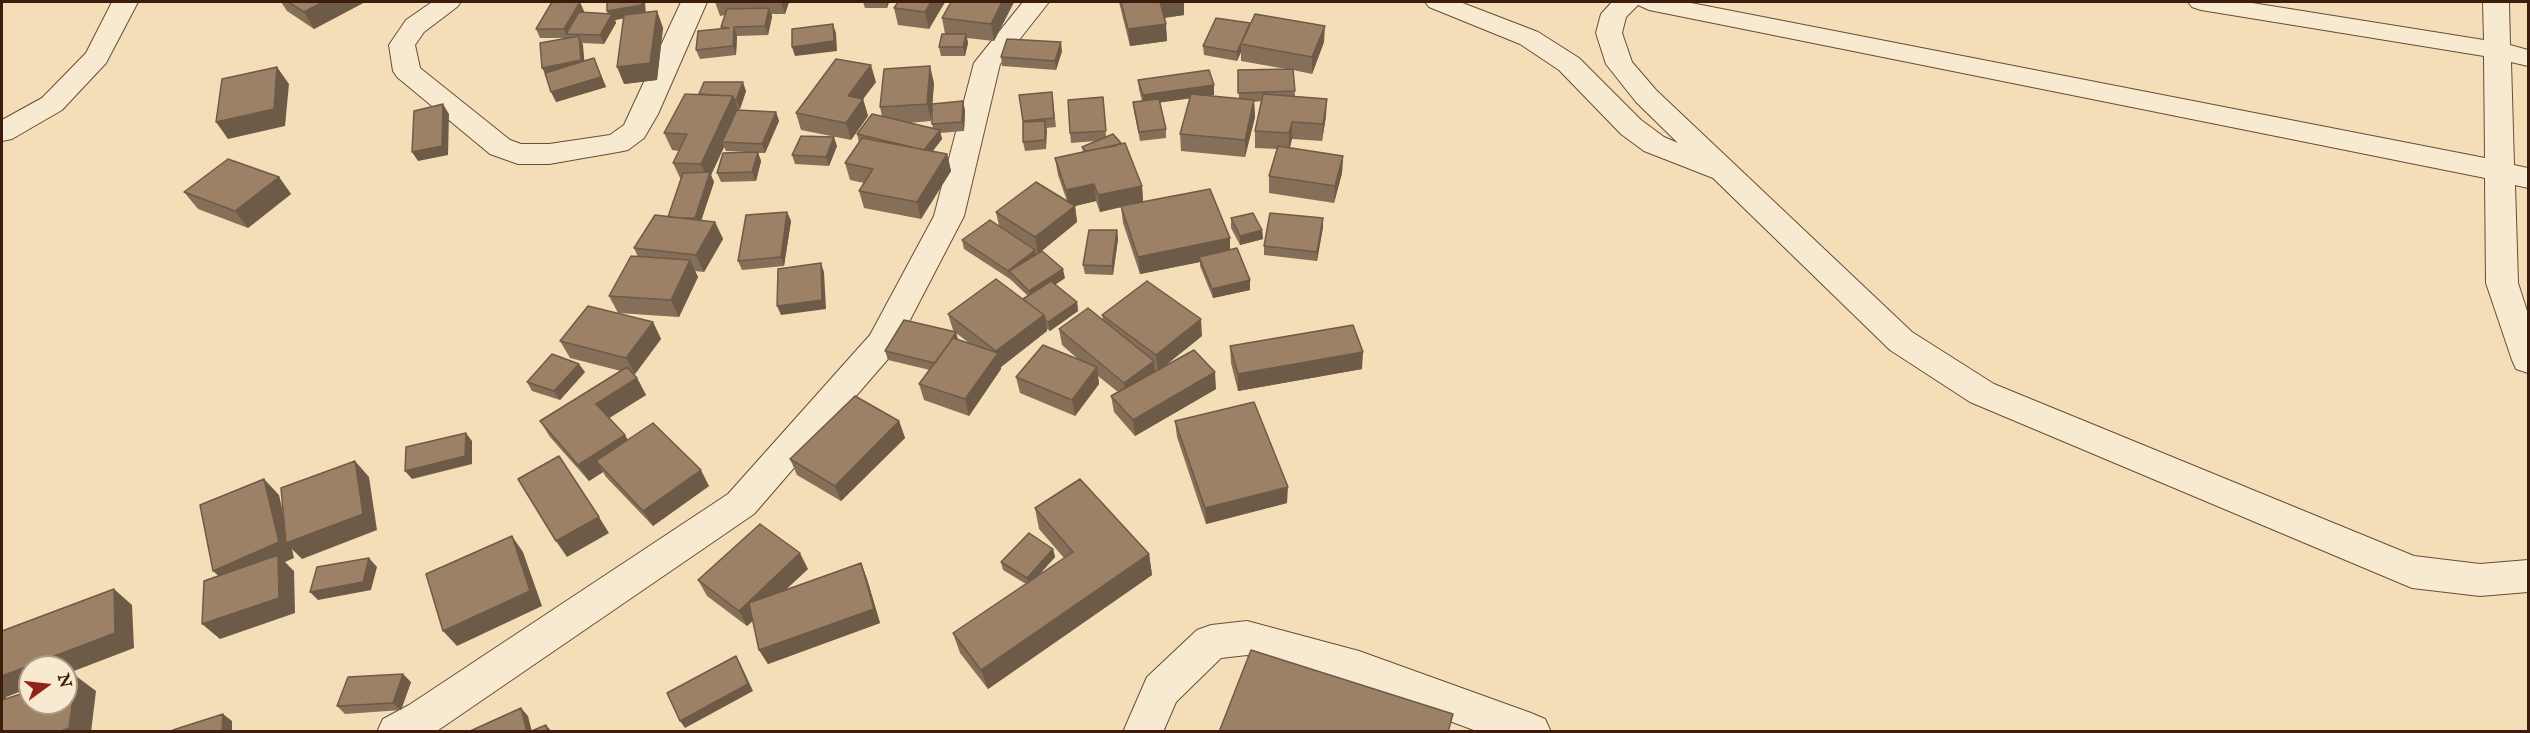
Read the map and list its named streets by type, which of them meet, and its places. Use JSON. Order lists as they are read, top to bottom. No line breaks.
{"north":"right"}
